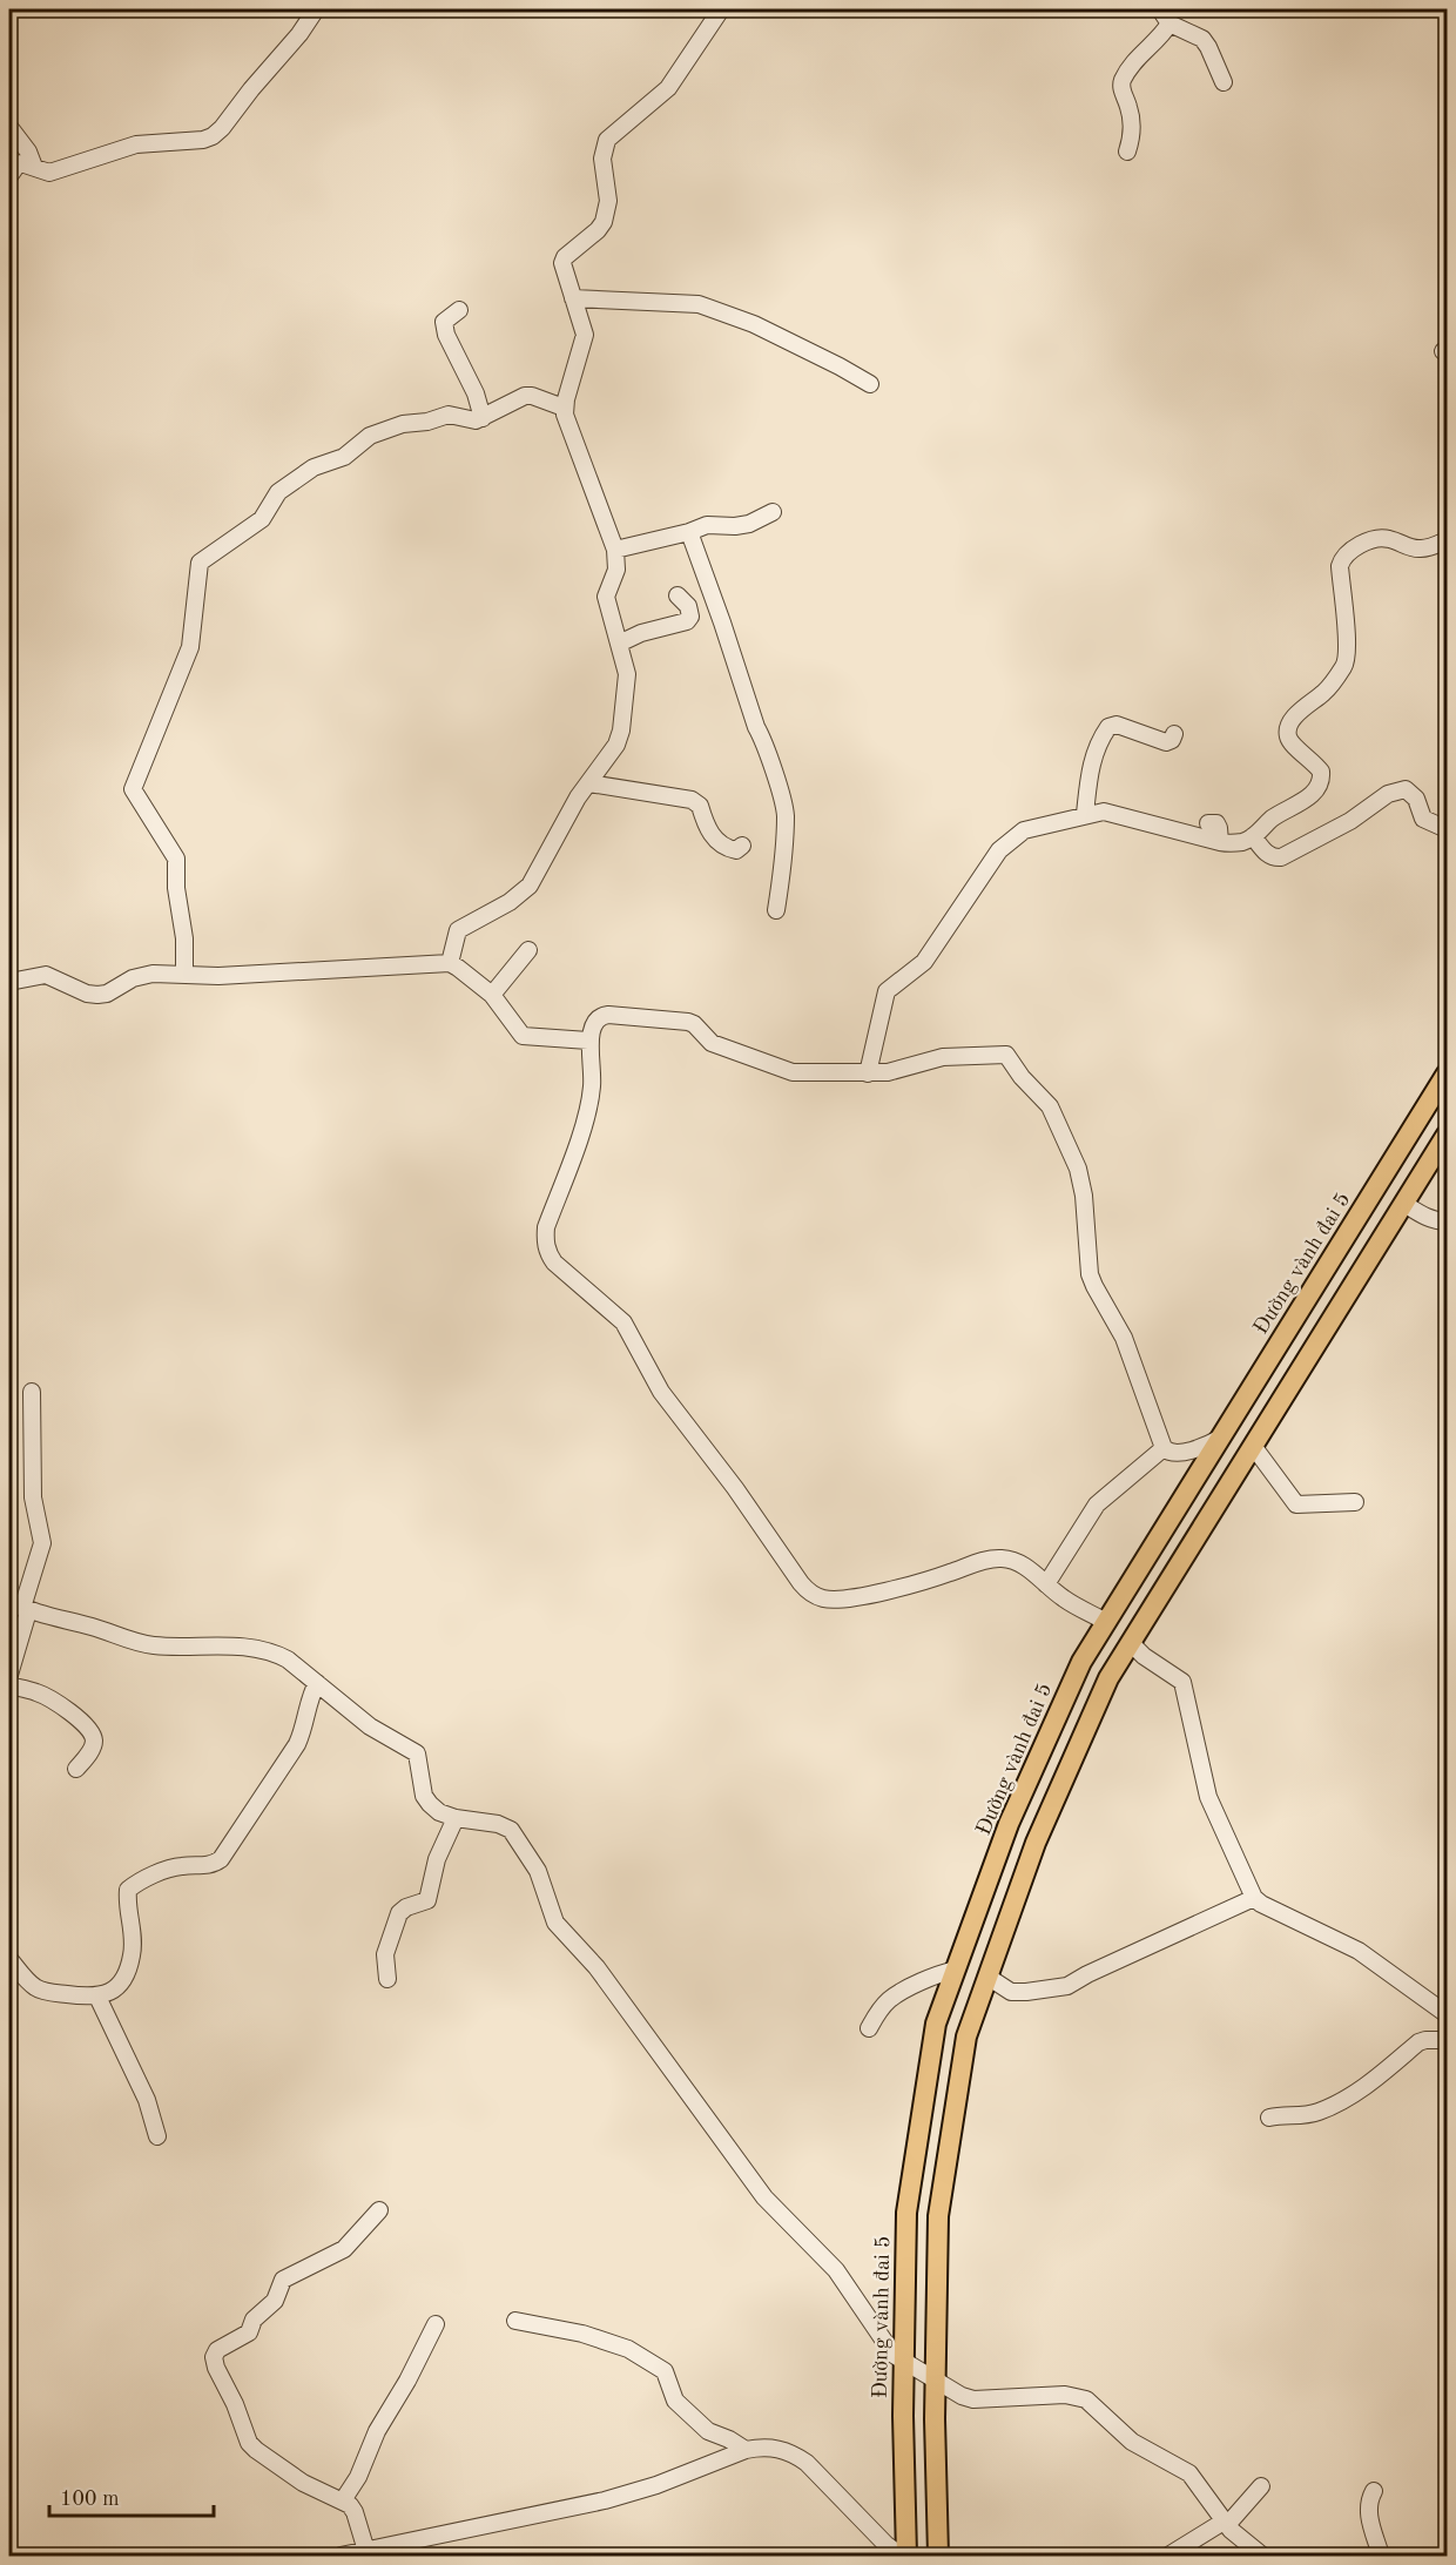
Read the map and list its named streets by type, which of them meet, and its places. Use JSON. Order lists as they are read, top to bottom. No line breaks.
{"streets":{"main road":["Đường vành đai 5"]},"scale_bar":"100 m"}
